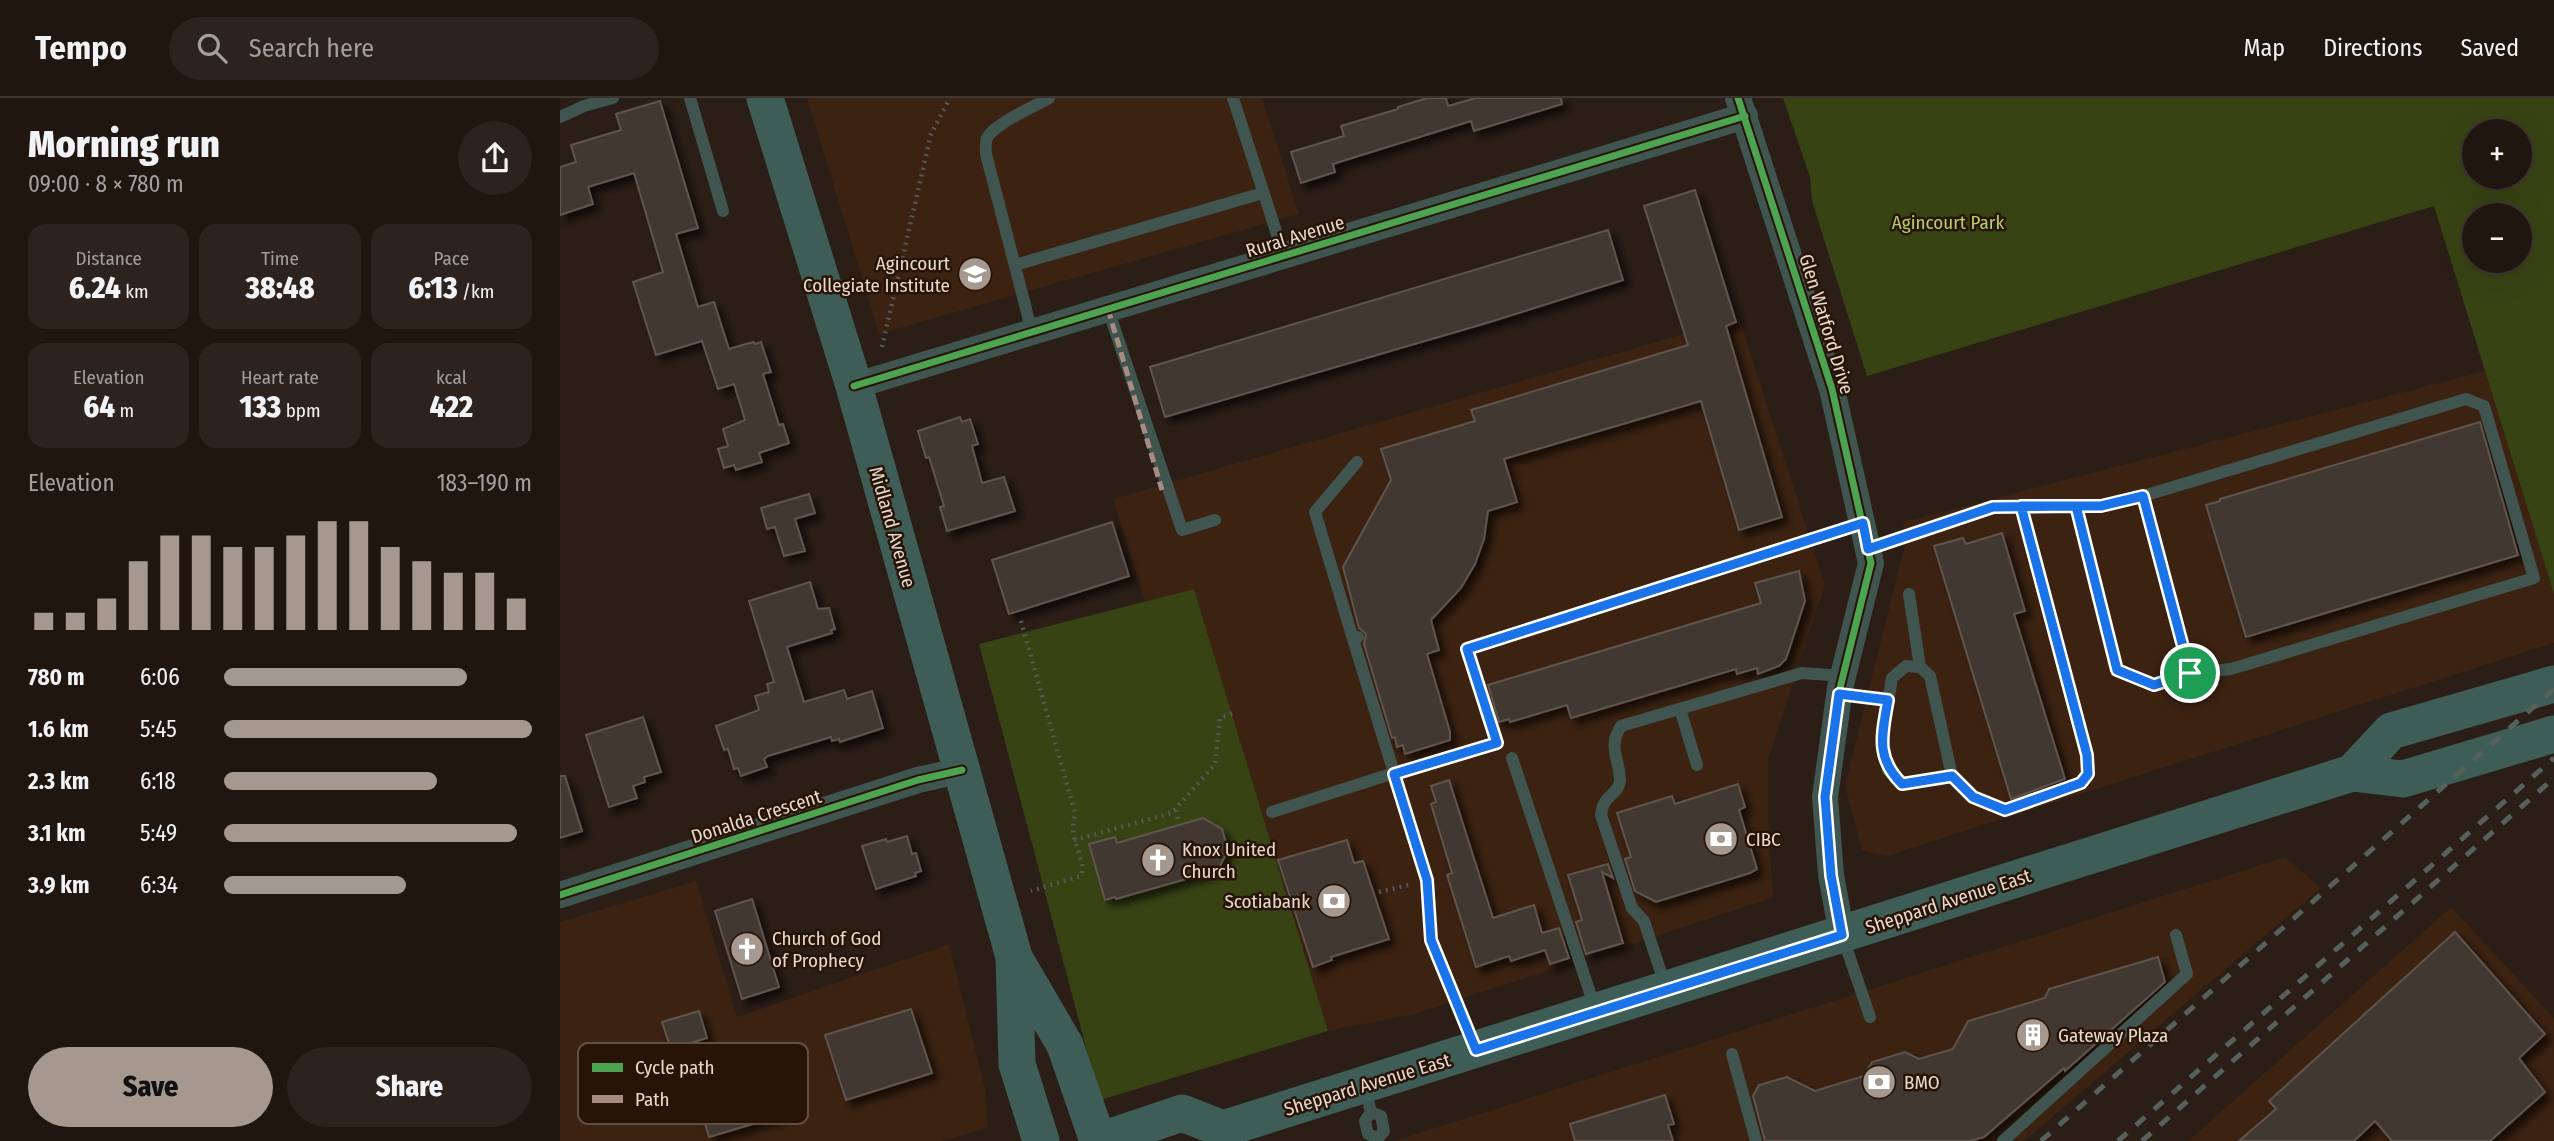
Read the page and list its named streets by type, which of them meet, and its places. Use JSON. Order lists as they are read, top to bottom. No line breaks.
{"streets":{"main road":["Midland Avenue","Sheppard Avenue East"],"street":["Rural Avenue","Glen Watford Drive","Donalda Crescent"]},"crossings":[["Rural Avenue","Glen Watford Drive"],["Rural Avenue","Midland Avenue"],["Glen Watford Drive","Sheppard Avenue East"],["Midland Avenue","Donalda Crescent"],["Midland Avenue","Sheppard Avenue East"]],"parks":["Agincourt Park"],"places":{"school or university":["Agincourt Collegiate Institute"],"bank":["CIBC","Scotiabank","BMO"],"church":["Knox United Church","Church of God of Prophecy"],"building":["Gateway Plaza"]},"legend":["Cycle path","Path"],"page":{"header":"Tempo","search":"Search here","nav":["Map","Directions","Saved"],"heading":["Morning run","09:00 · 8 × 780 m"],"map_buttons":["+","−"],"stats":[["Distance","6.24 km"],["Time","38:48"],["Pace","6:13 /km"],["Elevation","64 m"],["Heart rate","133 bpm"],["kcal","422"]],"chart":["Elevation","183–190 m"],"list":[{"name":"780 m","note":"6:06"},{"name":"1.6 km","note":"5:45"},{"name":"2.3 km","note":"6:18"},{"name":"3.1 km","note":"5:49"},{"name":"3.9 km","note":"6:34"}],"buttons":["Save","Share"]}}
